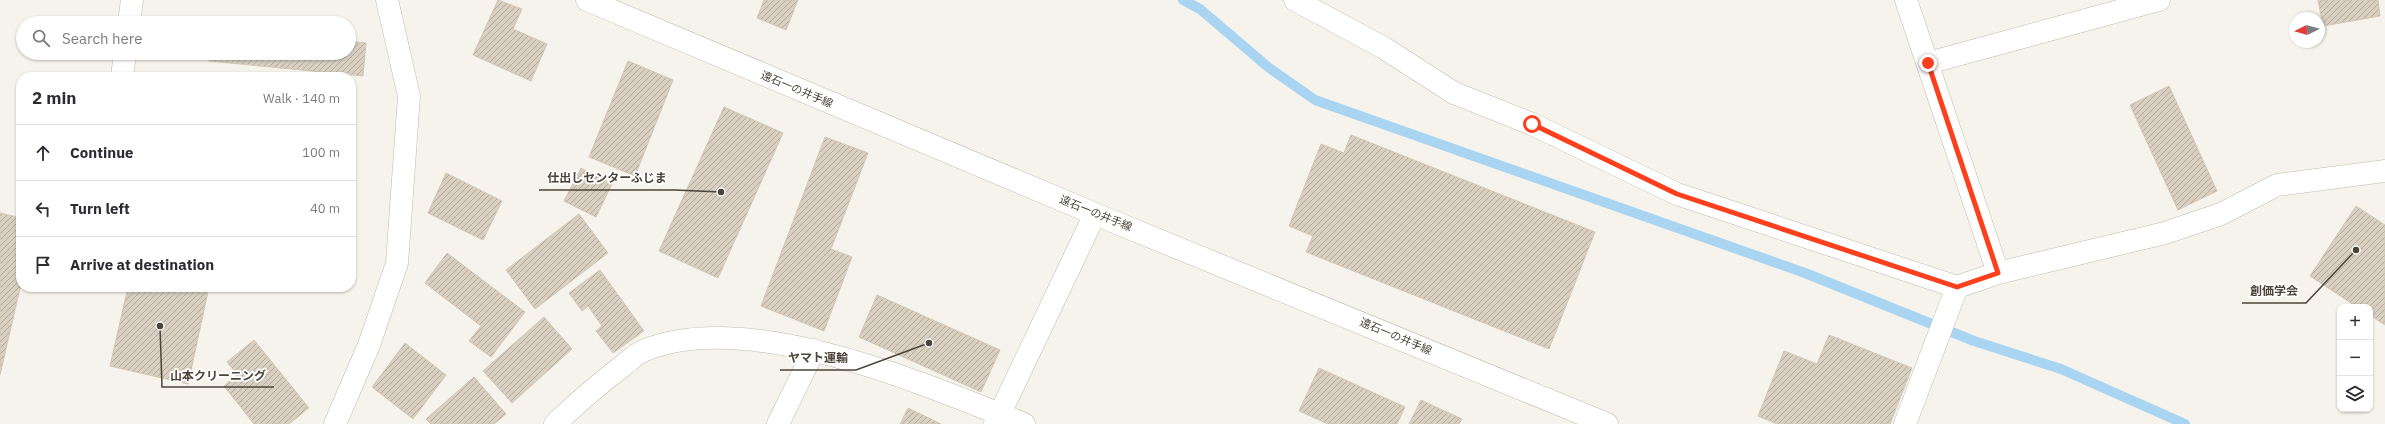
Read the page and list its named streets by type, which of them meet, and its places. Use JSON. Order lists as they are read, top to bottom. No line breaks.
{"streets":{"street":["遠石一の井手線"]},"places":["仕出しセンターふじま","創価学会","山本クリーニング","ヤマト運輸"],"north":"left","page":{"search":"Search here","heading":["2 min","Walk · 140 m"],"list":[["Continue","100 m"],["Turn left","40 m"],"Arrive at destination"],"map_buttons":["+","−"]}}
